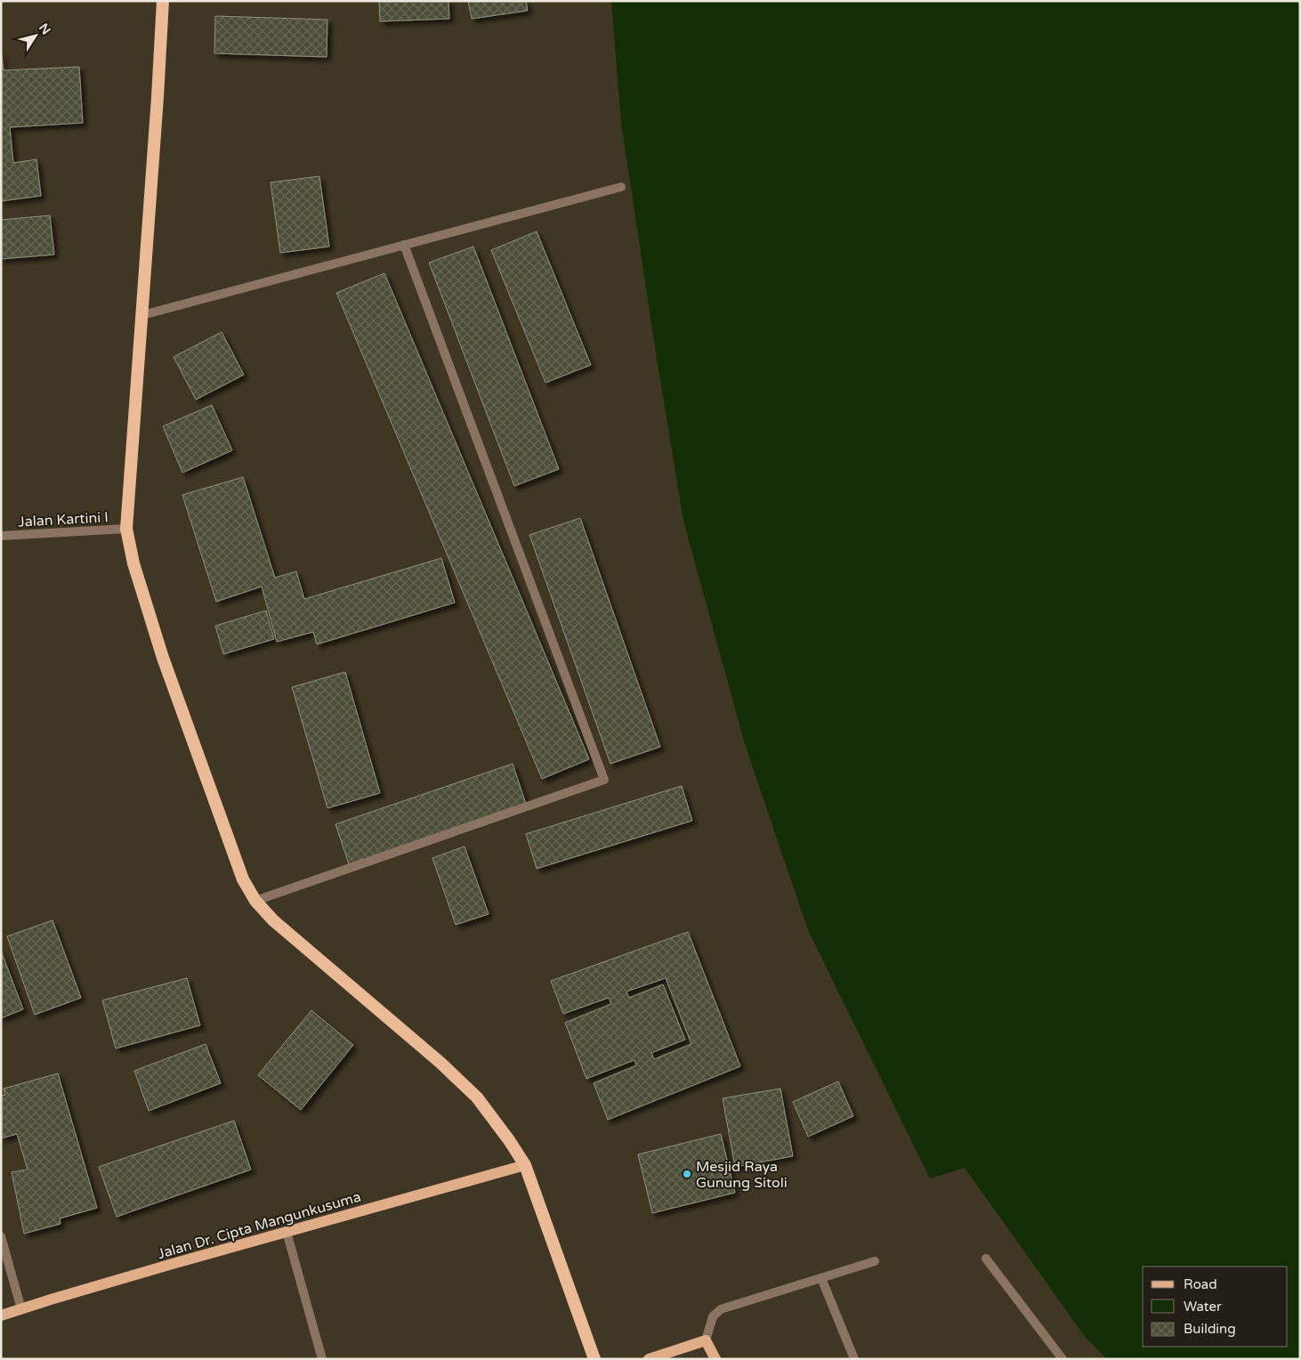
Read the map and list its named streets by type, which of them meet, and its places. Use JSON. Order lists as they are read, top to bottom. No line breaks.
{"streets":{"main road":["Jalan Dr. Cipta Mangunkusuma"],"street":["Jalan Kartini I"]},"places":["Mesjid Raya Gunung Sitoli"],"legend":["Road","Water","Building"],"north":"top right"}
